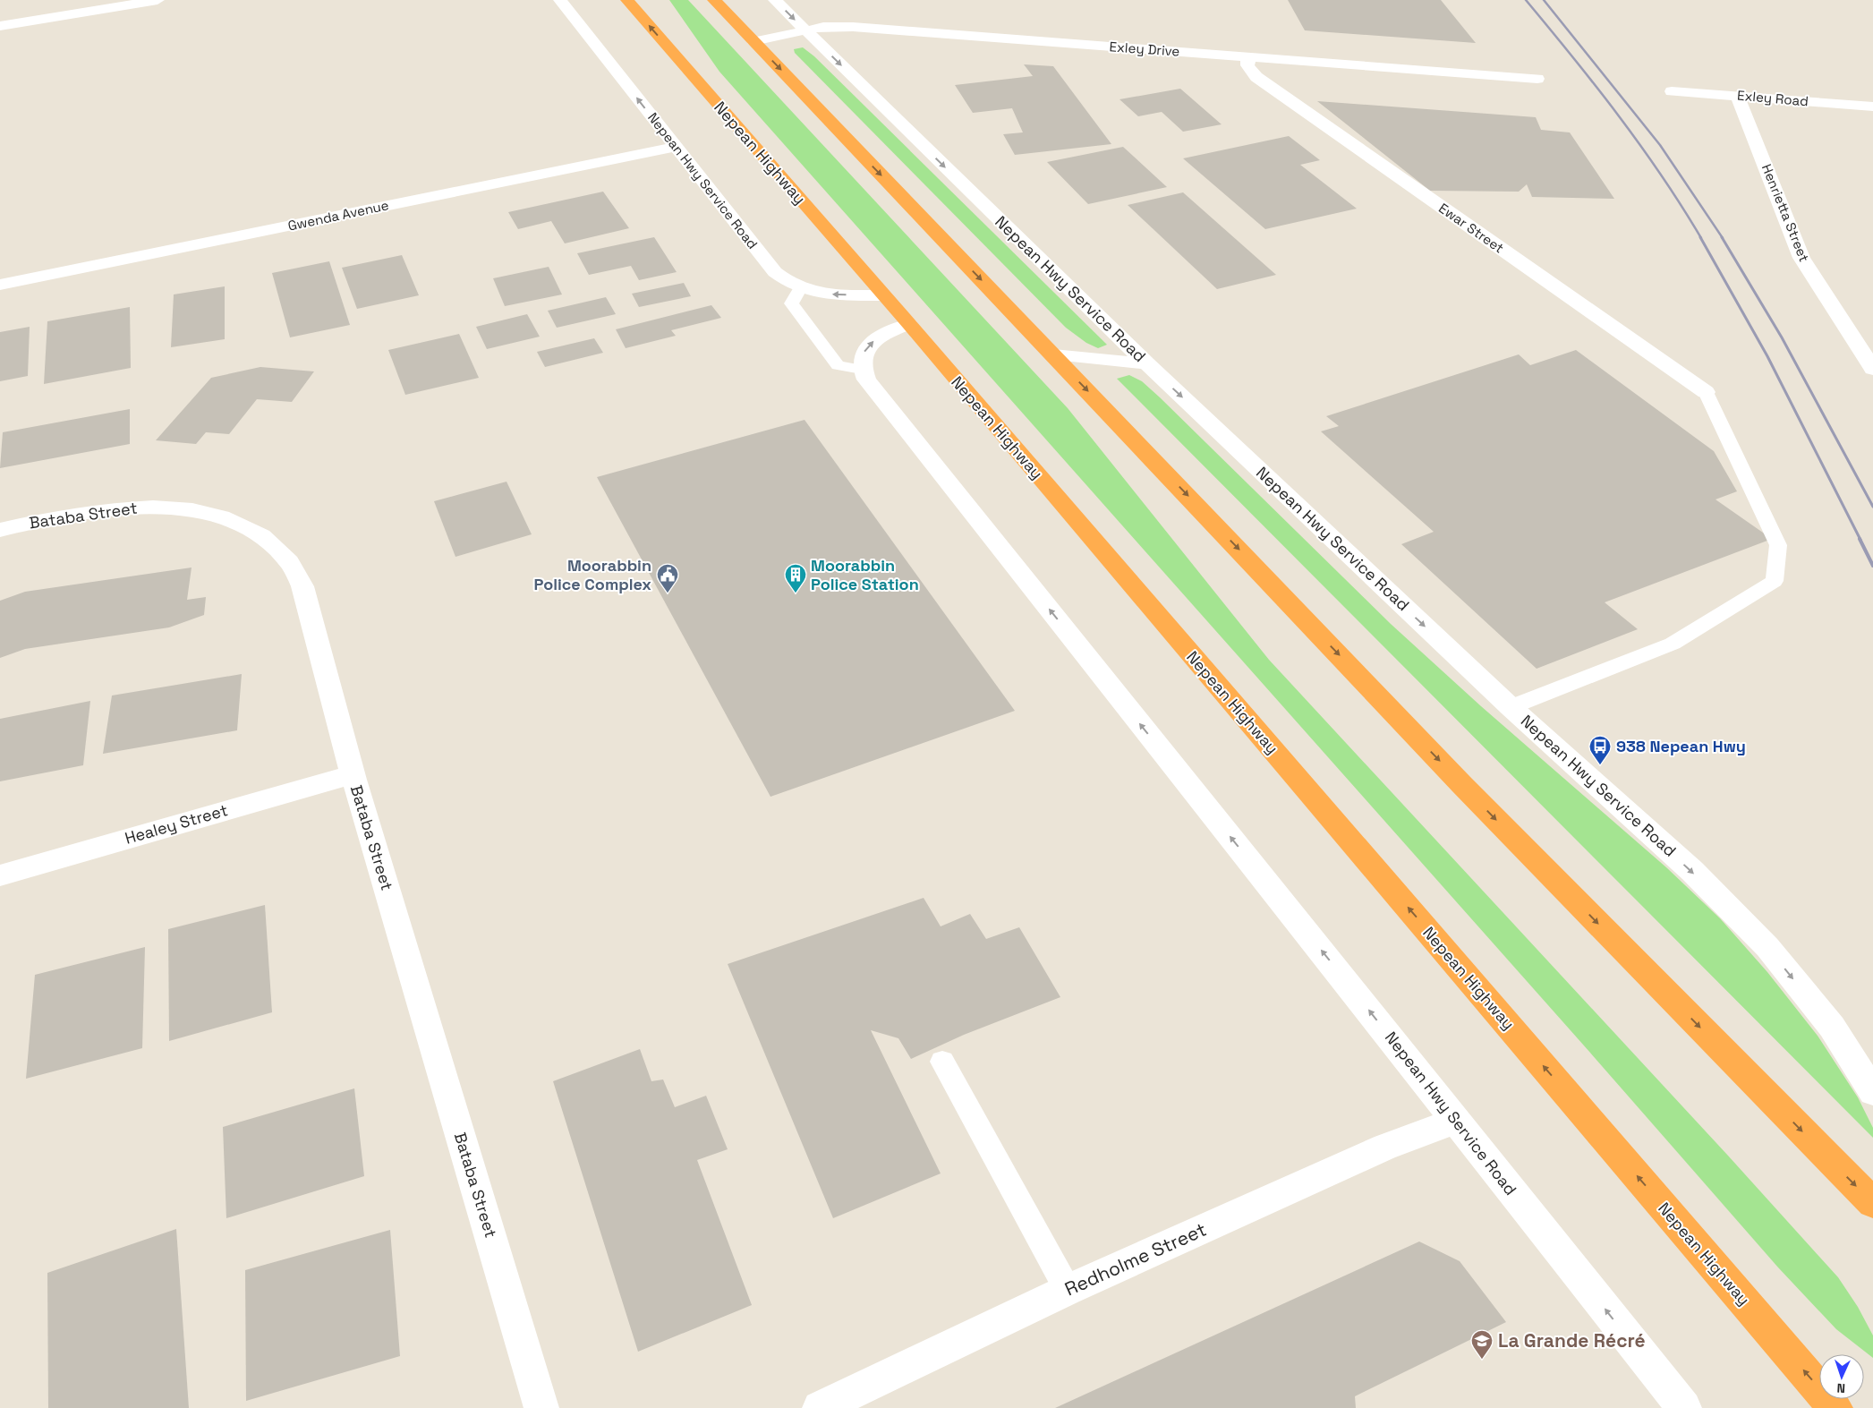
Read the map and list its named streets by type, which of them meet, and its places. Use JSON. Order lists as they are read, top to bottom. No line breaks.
{"streets":{"highway":["Nepean Highway"],"street":["Exley Drive","Exley Road","Nepean Hwy Service Road","Henrietta Street","Gwenda Avenue","Ewar Street","Bataba Street","Healey Street","Redholme Street"]},"crossings":[["Exley Drive","Nepean Hwy Service Road"],["Exley Drive","Ewar Street"],["Exley Road","Henrietta Street"],["Nepean Highway","Nepean Hwy Service Road"],["Nepean Hwy Service Road","Gwenda Avenue"],["Nepean Hwy Service Road","Redholme Street"],["Bataba Street","Healey Street"]],"places":{"public building":["Moorabbin Police Complex"],"building":["Moorabbin Police Station"],"bus stop":["938 Nepean Hwy"],"school or university":["La Grande Récré"]},"north":"bottom"}
